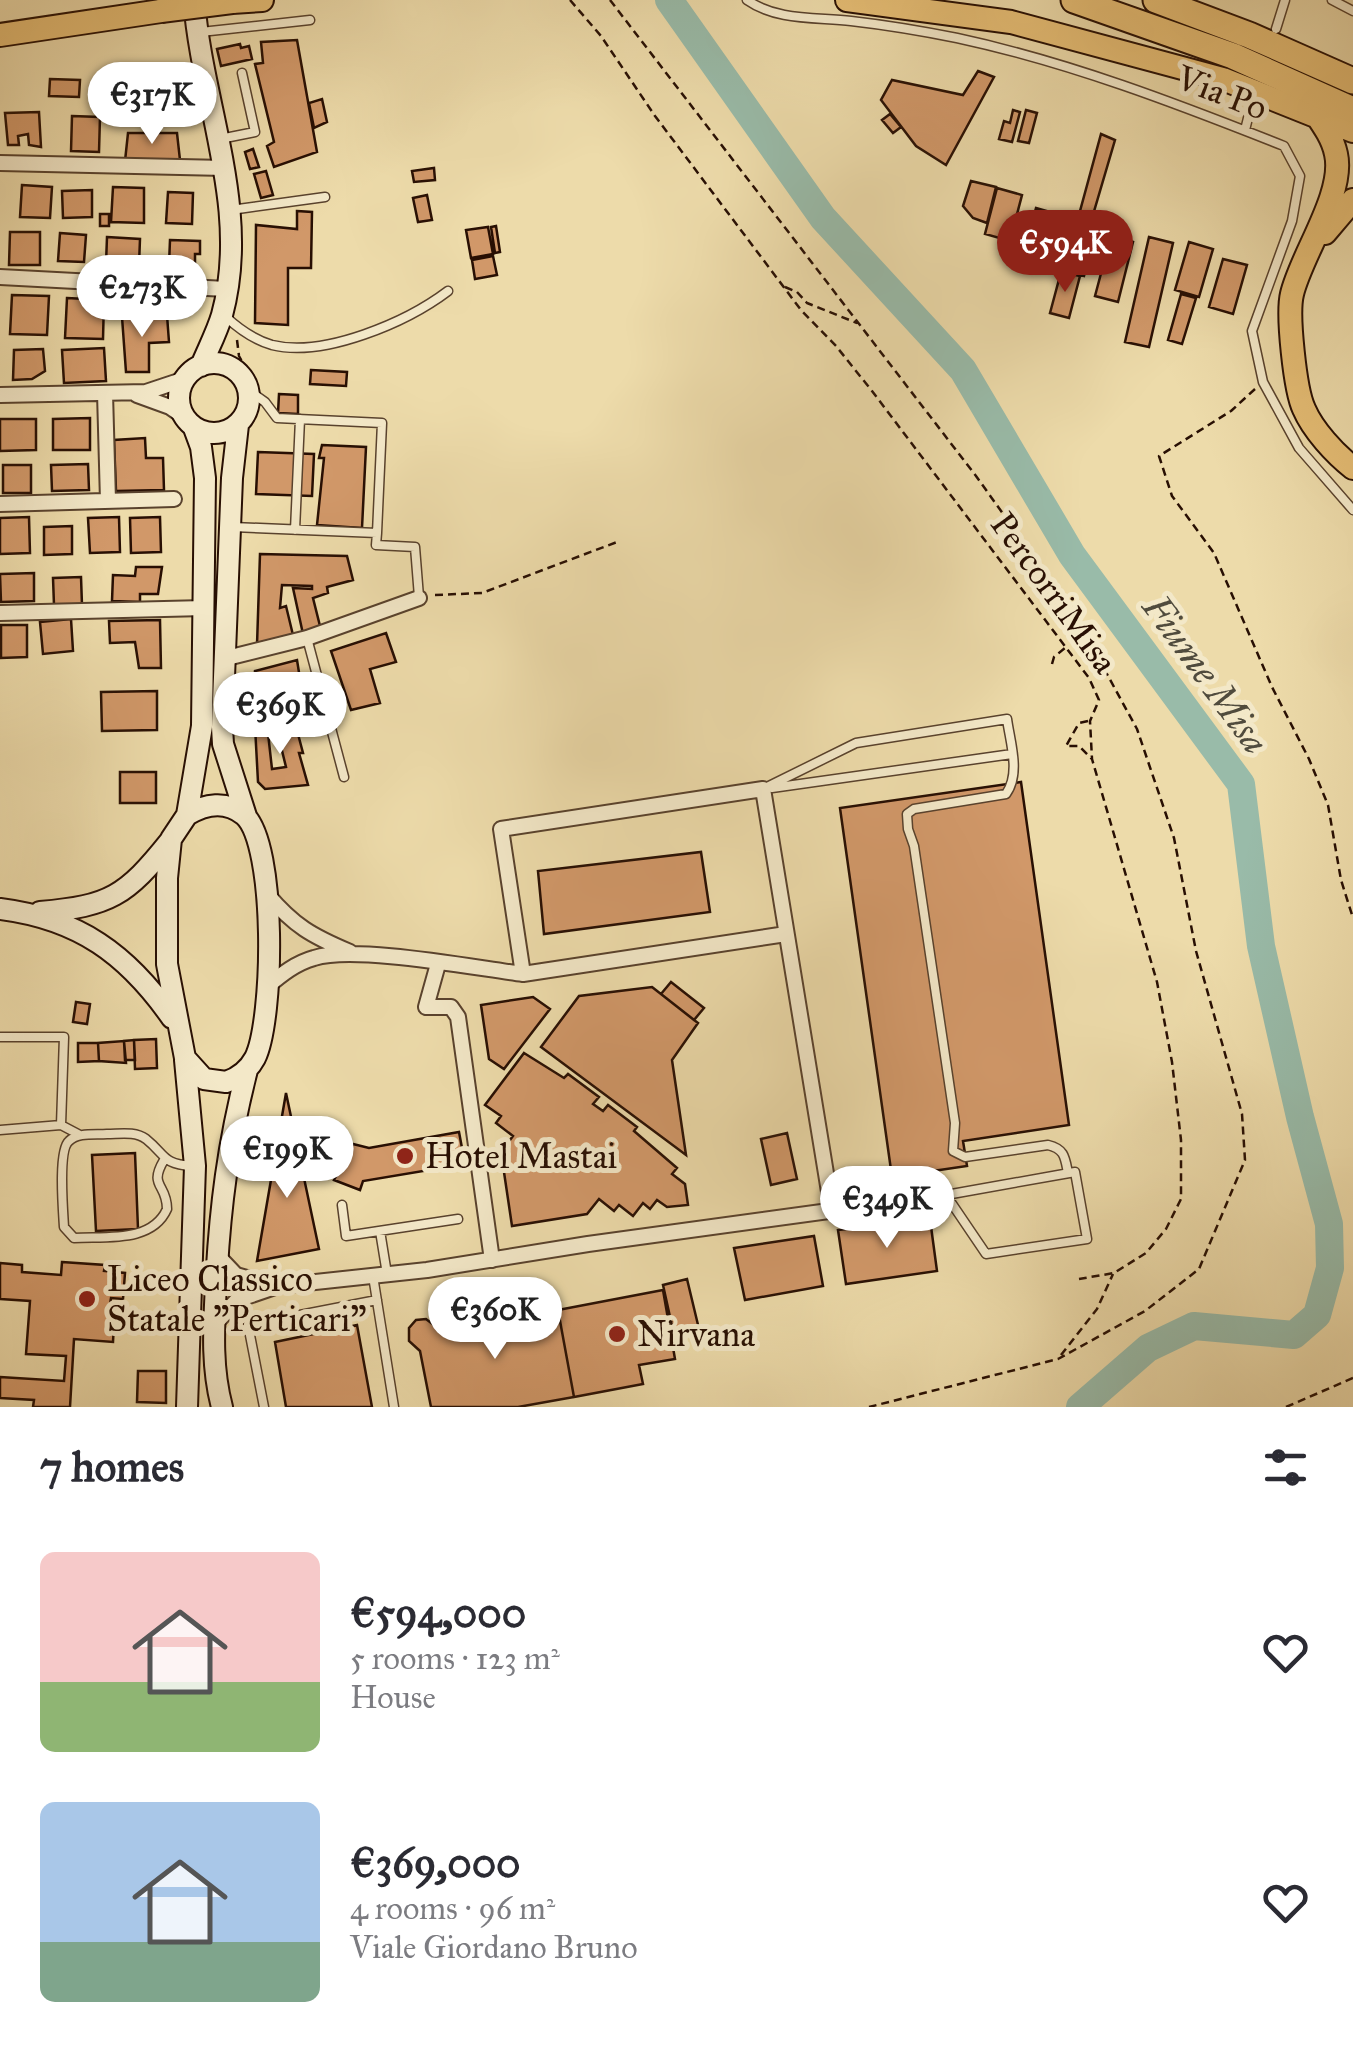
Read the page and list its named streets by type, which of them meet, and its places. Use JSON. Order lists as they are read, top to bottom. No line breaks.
{"streets":{"lane":["Via Po"],"path":["PercorriMisa"]},"water":["Fiume Misa"],"places":["Hotel Mastai","Liceo Classico Statale \"Perticari\"","Nirvana"],"page":{"price":["€317K","€594K","€273K","€369K","€199K","€349K","€360K"],"heading":"7 homes","list":[{"name":"€594,000","note":"5 rooms · 123 m² · House"},{"name":"€369,000","note":"4 rooms · 96 m² · Viale Giordano Bruno"}]}}
